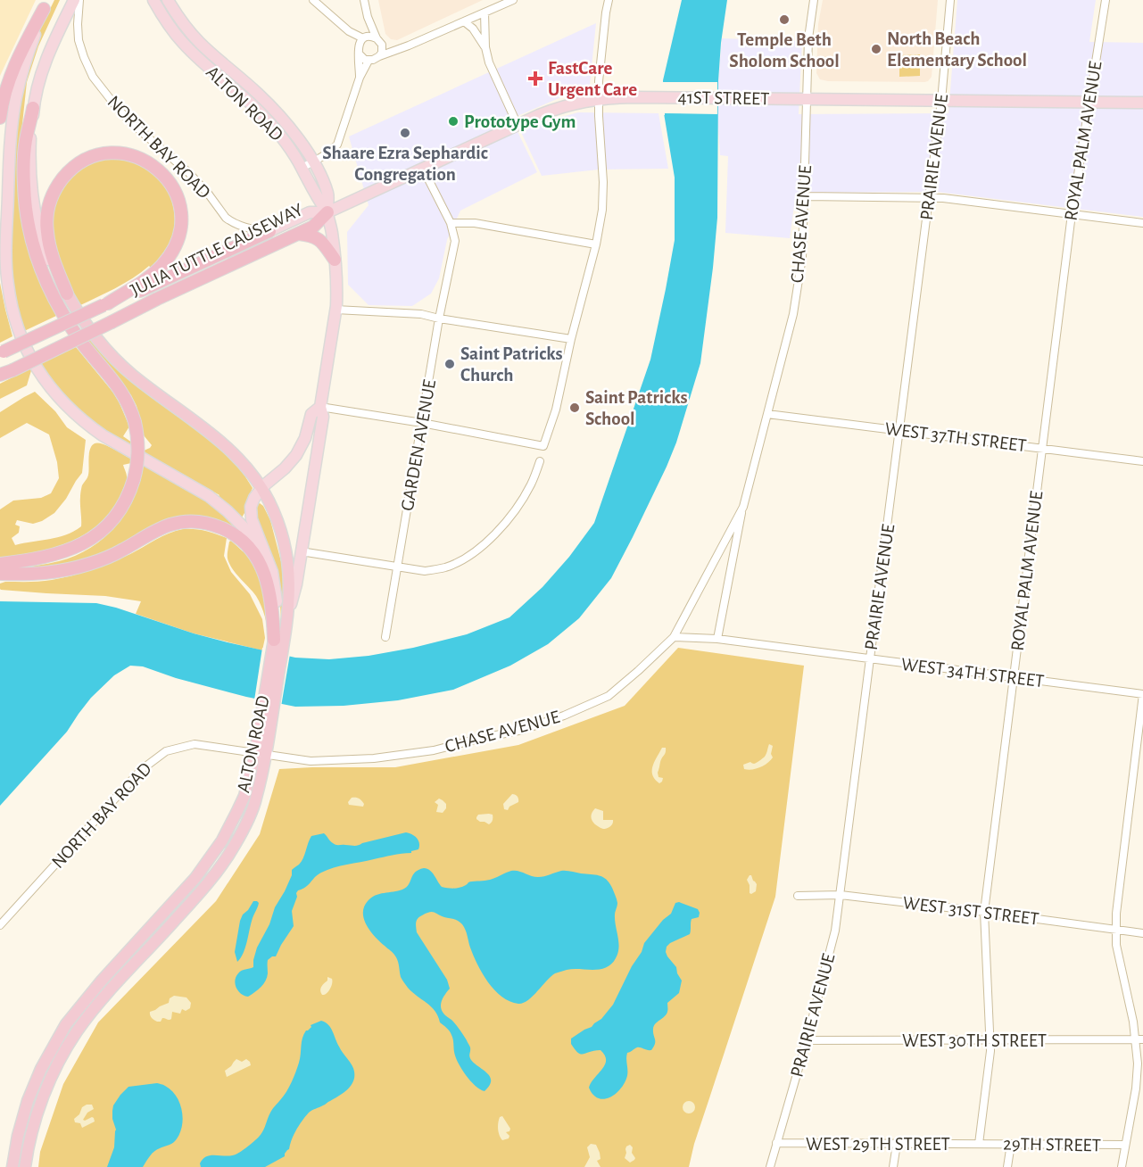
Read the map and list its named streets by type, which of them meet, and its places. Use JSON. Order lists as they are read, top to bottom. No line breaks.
{"streets":{"highway":["ALTON ROAD","JULIA TUTTLE CAUSEWAY"],"main road":["41ST STREET"],"street":["ROYAL PALM AVENUE","NORTH BAY ROAD","PRAIRIE AVENUE","CHASE AVENUE","WEST 37TH STREET","GARDEN AVENUE","WEST 34TH STREET","WEST 31ST STREET","WEST 30TH STREET","WEST 29TH STREET","29TH STREET"]},"crossings":[["41ST STREET","ALTON ROAD"],["41ST STREET","ROYAL PALM AVENUE"],["41ST STREET","PRAIRIE AVENUE"],["41ST STREET","CHASE AVENUE"],["41ST STREET","JULIA TUTTLE CAUSEWAY"],["ALTON ROAD","NORTH BAY ROAD"],["ALTON ROAD","CHASE AVENUE"],["ALTON ROAD","JULIA TUTTLE CAUSEWAY"],["ROYAL PALM AVENUE","WEST 37TH STREET"],["ROYAL PALM AVENUE","WEST 34TH STREET"],["ROYAL PALM AVENUE","WEST 31ST STREET"],["ROYAL PALM AVENUE","WEST 30TH STREET"],["ROYAL PALM AVENUE","WEST 29TH STREET"],["ROYAL PALM AVENUE","29TH STREET"],["NORTH BAY ROAD","CHASE AVENUE"],["NORTH BAY ROAD","JULIA TUTTLE CAUSEWAY"],["PRAIRIE AVENUE","WEST 37TH STREET"],["PRAIRIE AVENUE","WEST 34TH STREET"],["PRAIRIE AVENUE","WEST 31ST STREET"],["PRAIRIE AVENUE","WEST 30TH STREET"],["PRAIRIE AVENUE","WEST 29TH STREET"],["CHASE AVENUE","WEST 37TH STREET"],["CHASE AVENUE","WEST 34TH STREET"],["WEST 29TH STREET","29TH STREET"]],"places":{"other":["Temple Beth Sholom School","North Beach Elementary School","Prototype Gym","Shaare Ezra Sephardic Congregation","Saint Patricks Church","Saint Patricks School"],"health":["FastCare Urgent Care"]}}
